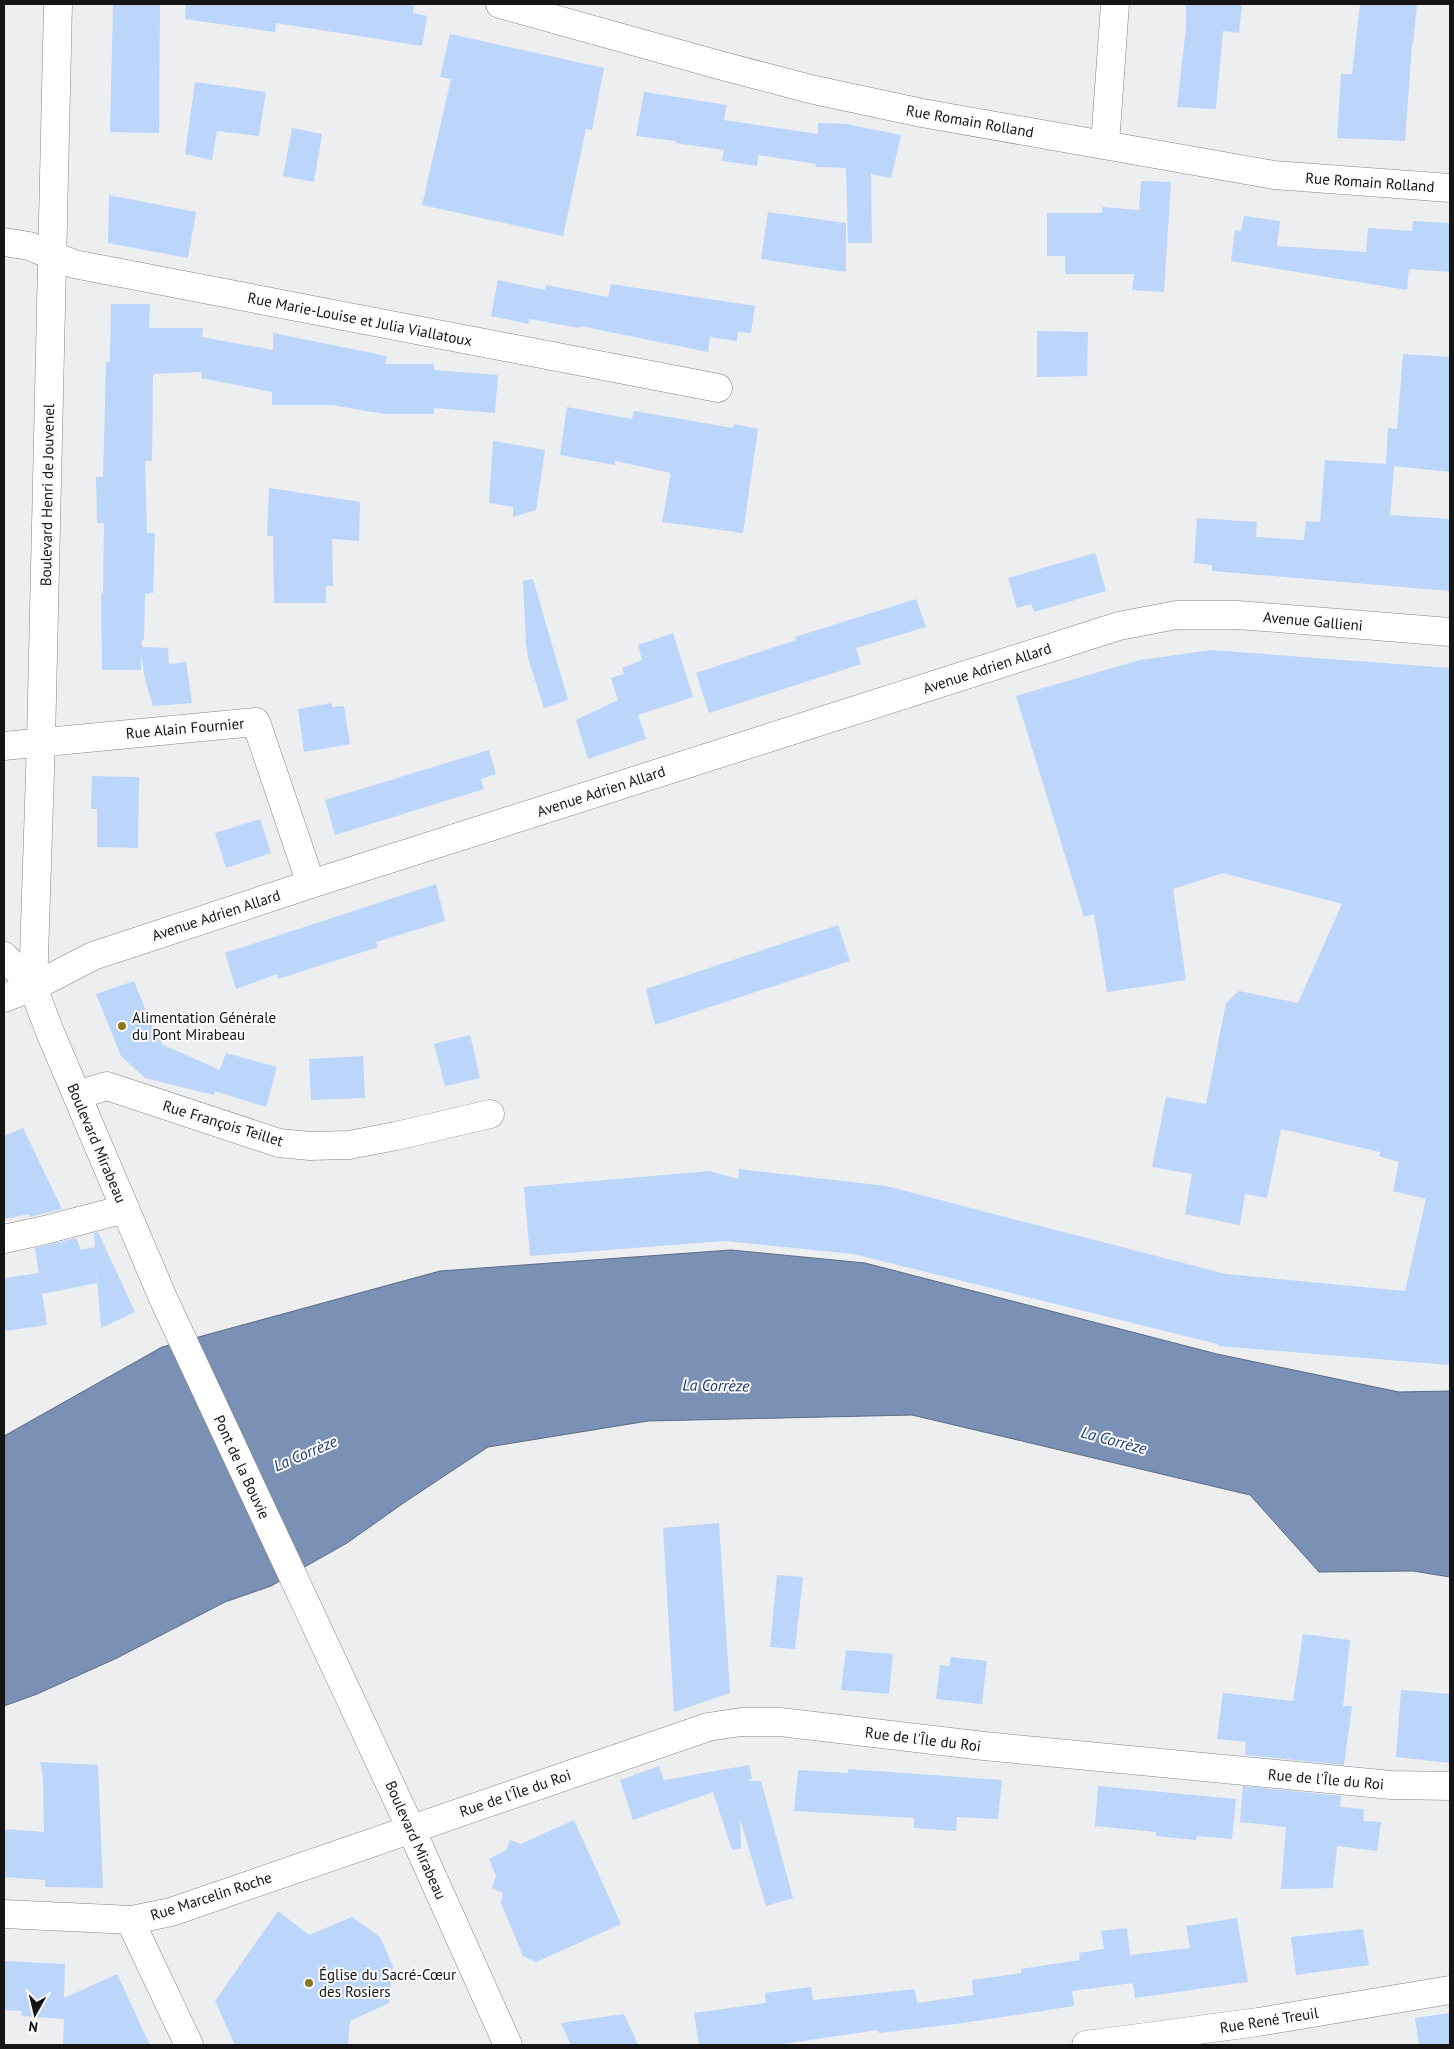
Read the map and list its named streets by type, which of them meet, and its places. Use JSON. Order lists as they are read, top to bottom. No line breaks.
{"streets":{"street":["Rue Romain Rolland","Rue Marie-Louise et Julia Viallatoux","Boulevard Henri de Jouvenel","Avenue Gallieni","Avenue Adrien Allard","Rue Alain Fournier","Rue François Teillet","Boulevard Mirabeau","Pont de la Bouvie","Rue de l'Île du Roi","Rue Marcelin Roche","Rue René Treuil"]},"crossings":[["Rue Marie-Louise et Julia Viallatoux","Boulevard Henri de Jouvenel"],["Boulevard Henri de Jouvenel","Avenue Adrien Allard"],["Boulevard Henri de Jouvenel","Rue Alain Fournier"],["Boulevard Henri de Jouvenel","Boulevard Mirabeau"],["Avenue Gallieni","Avenue Adrien Allard"],["Avenue Adrien Allard","Rue Alain Fournier"],["Avenue Adrien Allard","Boulevard Mirabeau"],["Rue François Teillet","Boulevard Mirabeau"],["Boulevard Mirabeau","Pont de la Bouvie"],["Boulevard Mirabeau","Rue de l'Île du Roi"],["Boulevard Mirabeau","Rue Marcelin Roche"],["Rue de l'Île du Roi","Rue Marcelin Roche"]],"water":["La Corrèze"],"places":["Alimentation Générale du Pont Mirabeau","Église du Sacré-Cœur des Rosiers"],"north":"bottom"}
